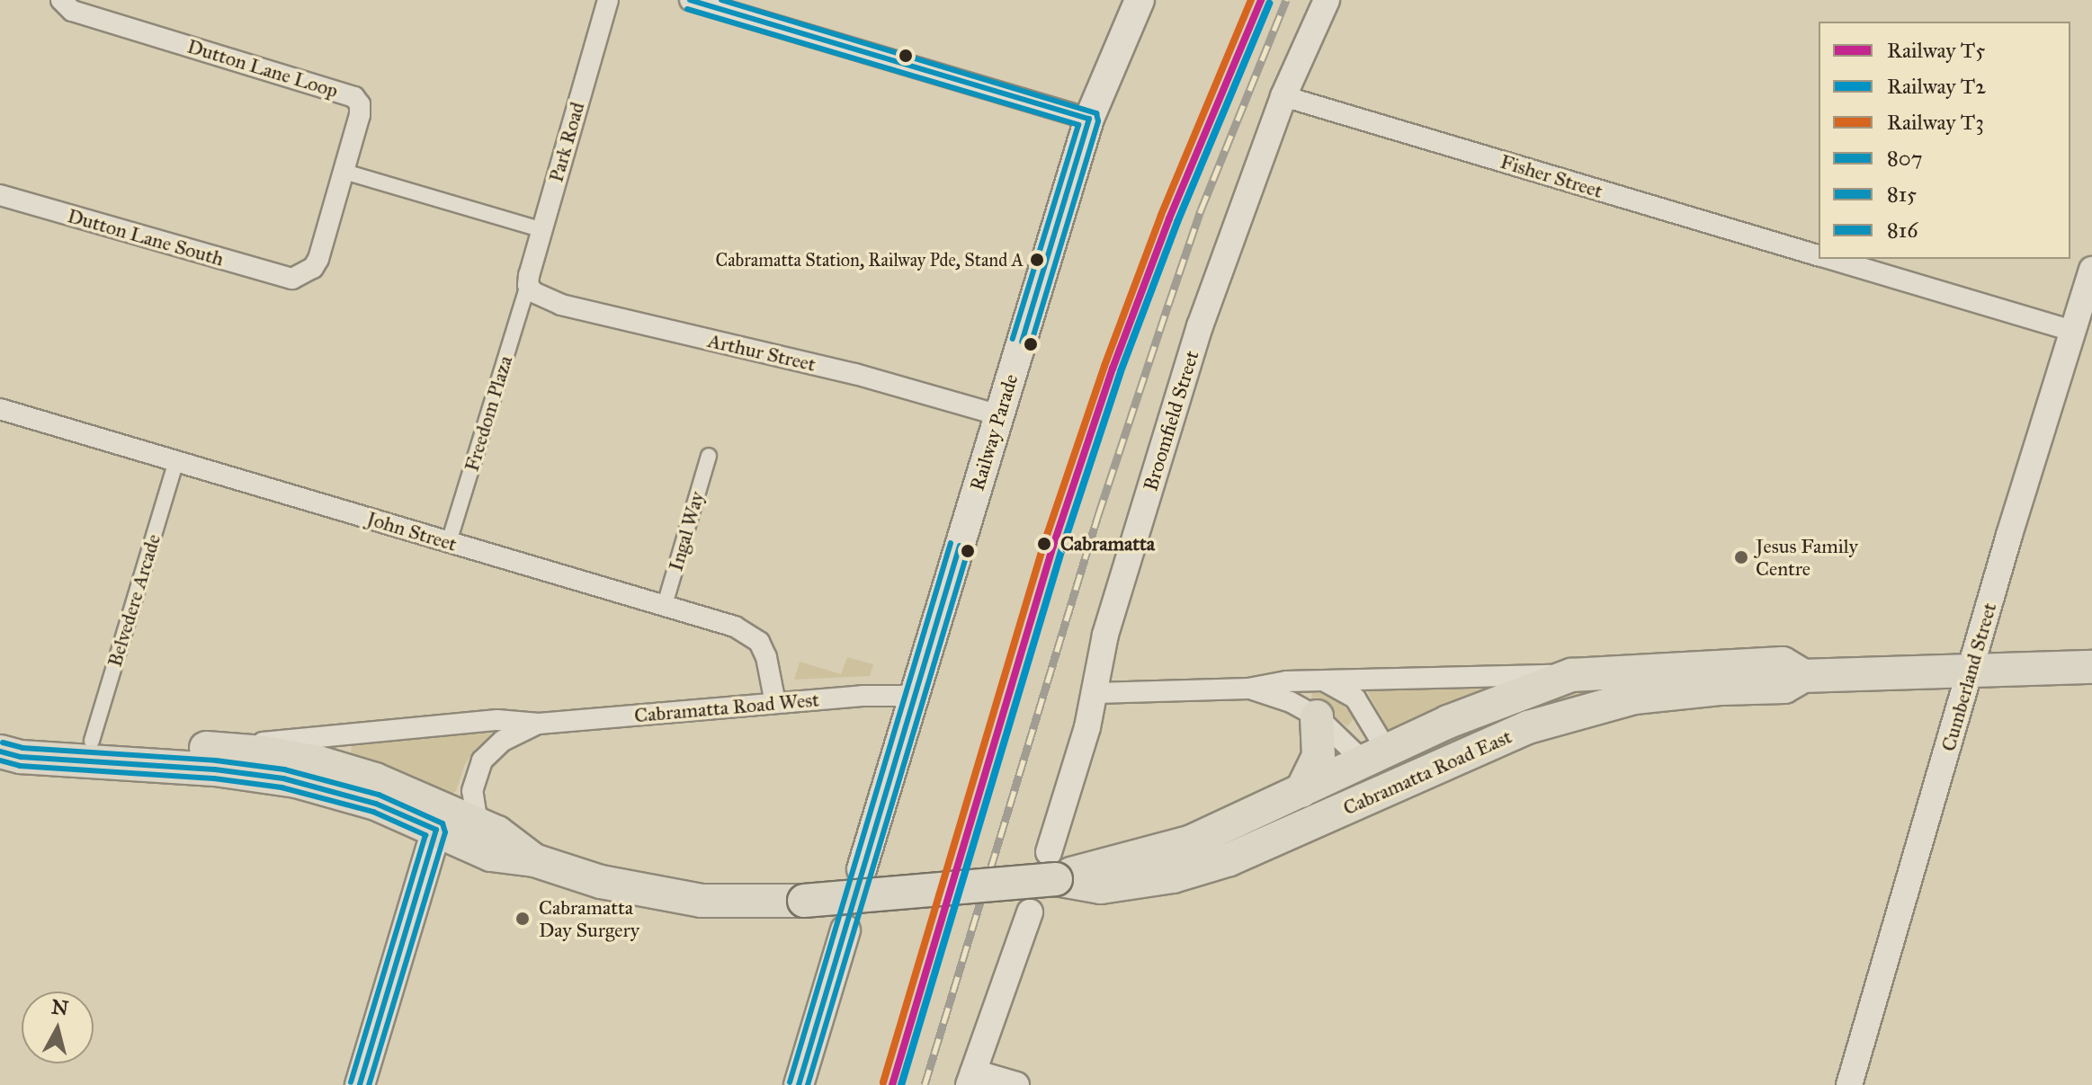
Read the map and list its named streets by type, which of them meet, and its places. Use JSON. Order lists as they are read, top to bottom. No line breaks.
{"streets":{"main road":["Railway Parade","Cabramatta Road West","Cabramatta Road East"],"street":["Dutton Lane Loop","Park Road","Fisher Street","Dutton Lane South","Arthur Street","Freedom Plaza","Broomfield Street","John Street","Ingal Way","Belvedere Arcade","Cumberland Street"]},"crossings":[["Dutton Lane Loop","Dutton Lane South"],["Park Road","Arthur Street"],["Park Road","Freedom Plaza"],["Fisher Street","Broomfield Street"],["Fisher Street","Cumberland Street"],["Arthur Street","Freedom Plaza"],["Arthur Street","Railway Parade"],["Freedom Plaza","John Street"],["Broomfield Street","Cabramatta Road East"],["Railway Parade","Cabramatta Road West"],["John Street","Ingal Way"],["John Street","Belvedere Arcade"],["John Street","Cabramatta Road West"],["Belvedere Arcade","Cabramatta Road West"],["Cumberland Street","Cabramatta Road East"],["Cabramatta Road West","Cabramatta Road East"]],"places":["Cabramatta Station, Railway Pde, Stand A","Cabramatta","Jesus Family Centre","Cabramatta Day Surgery"],"lines":["rail line T5","rail line T3","transit line 807","transit line 816","rail line T2","transit line 815"],"legend":["Railway T5","Railway T2","Railway T3","807","815","816"],"north":"top"}
